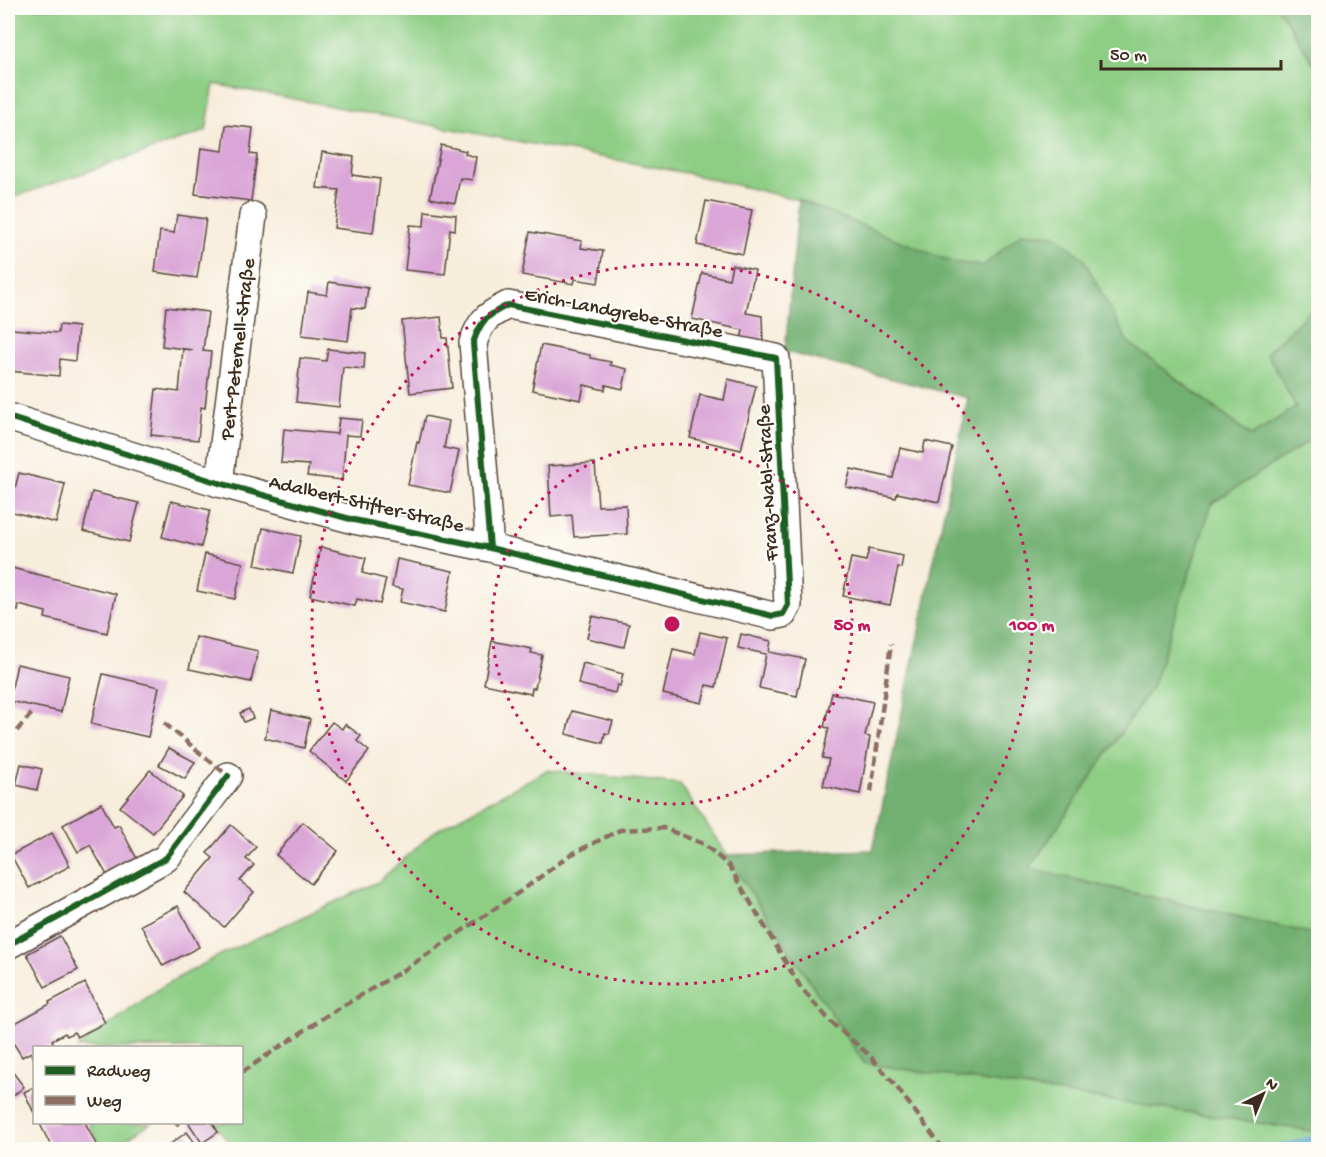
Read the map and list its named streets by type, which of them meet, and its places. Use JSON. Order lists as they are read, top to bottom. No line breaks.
{"streets":{"street":["Erich-Landgrebe-Straße","Pert-Peternell-Straße","Franz-Nabl-Straße","Adalbert-Stifter-Straße"]},"crossings":[["Erich-Landgrebe-Straße","Franz-Nabl-Straße"],["Erich-Landgrebe-Straße","Adalbert-Stifter-Straße"],["Pert-Peternell-Straße","Adalbert-Stifter-Straße"],["Franz-Nabl-Straße","Adalbert-Stifter-Straße"]],"legend":["Radweg","Weg"],"scale_bar":"50 m","north":"top right","rings":["50 m","100 m"]}
